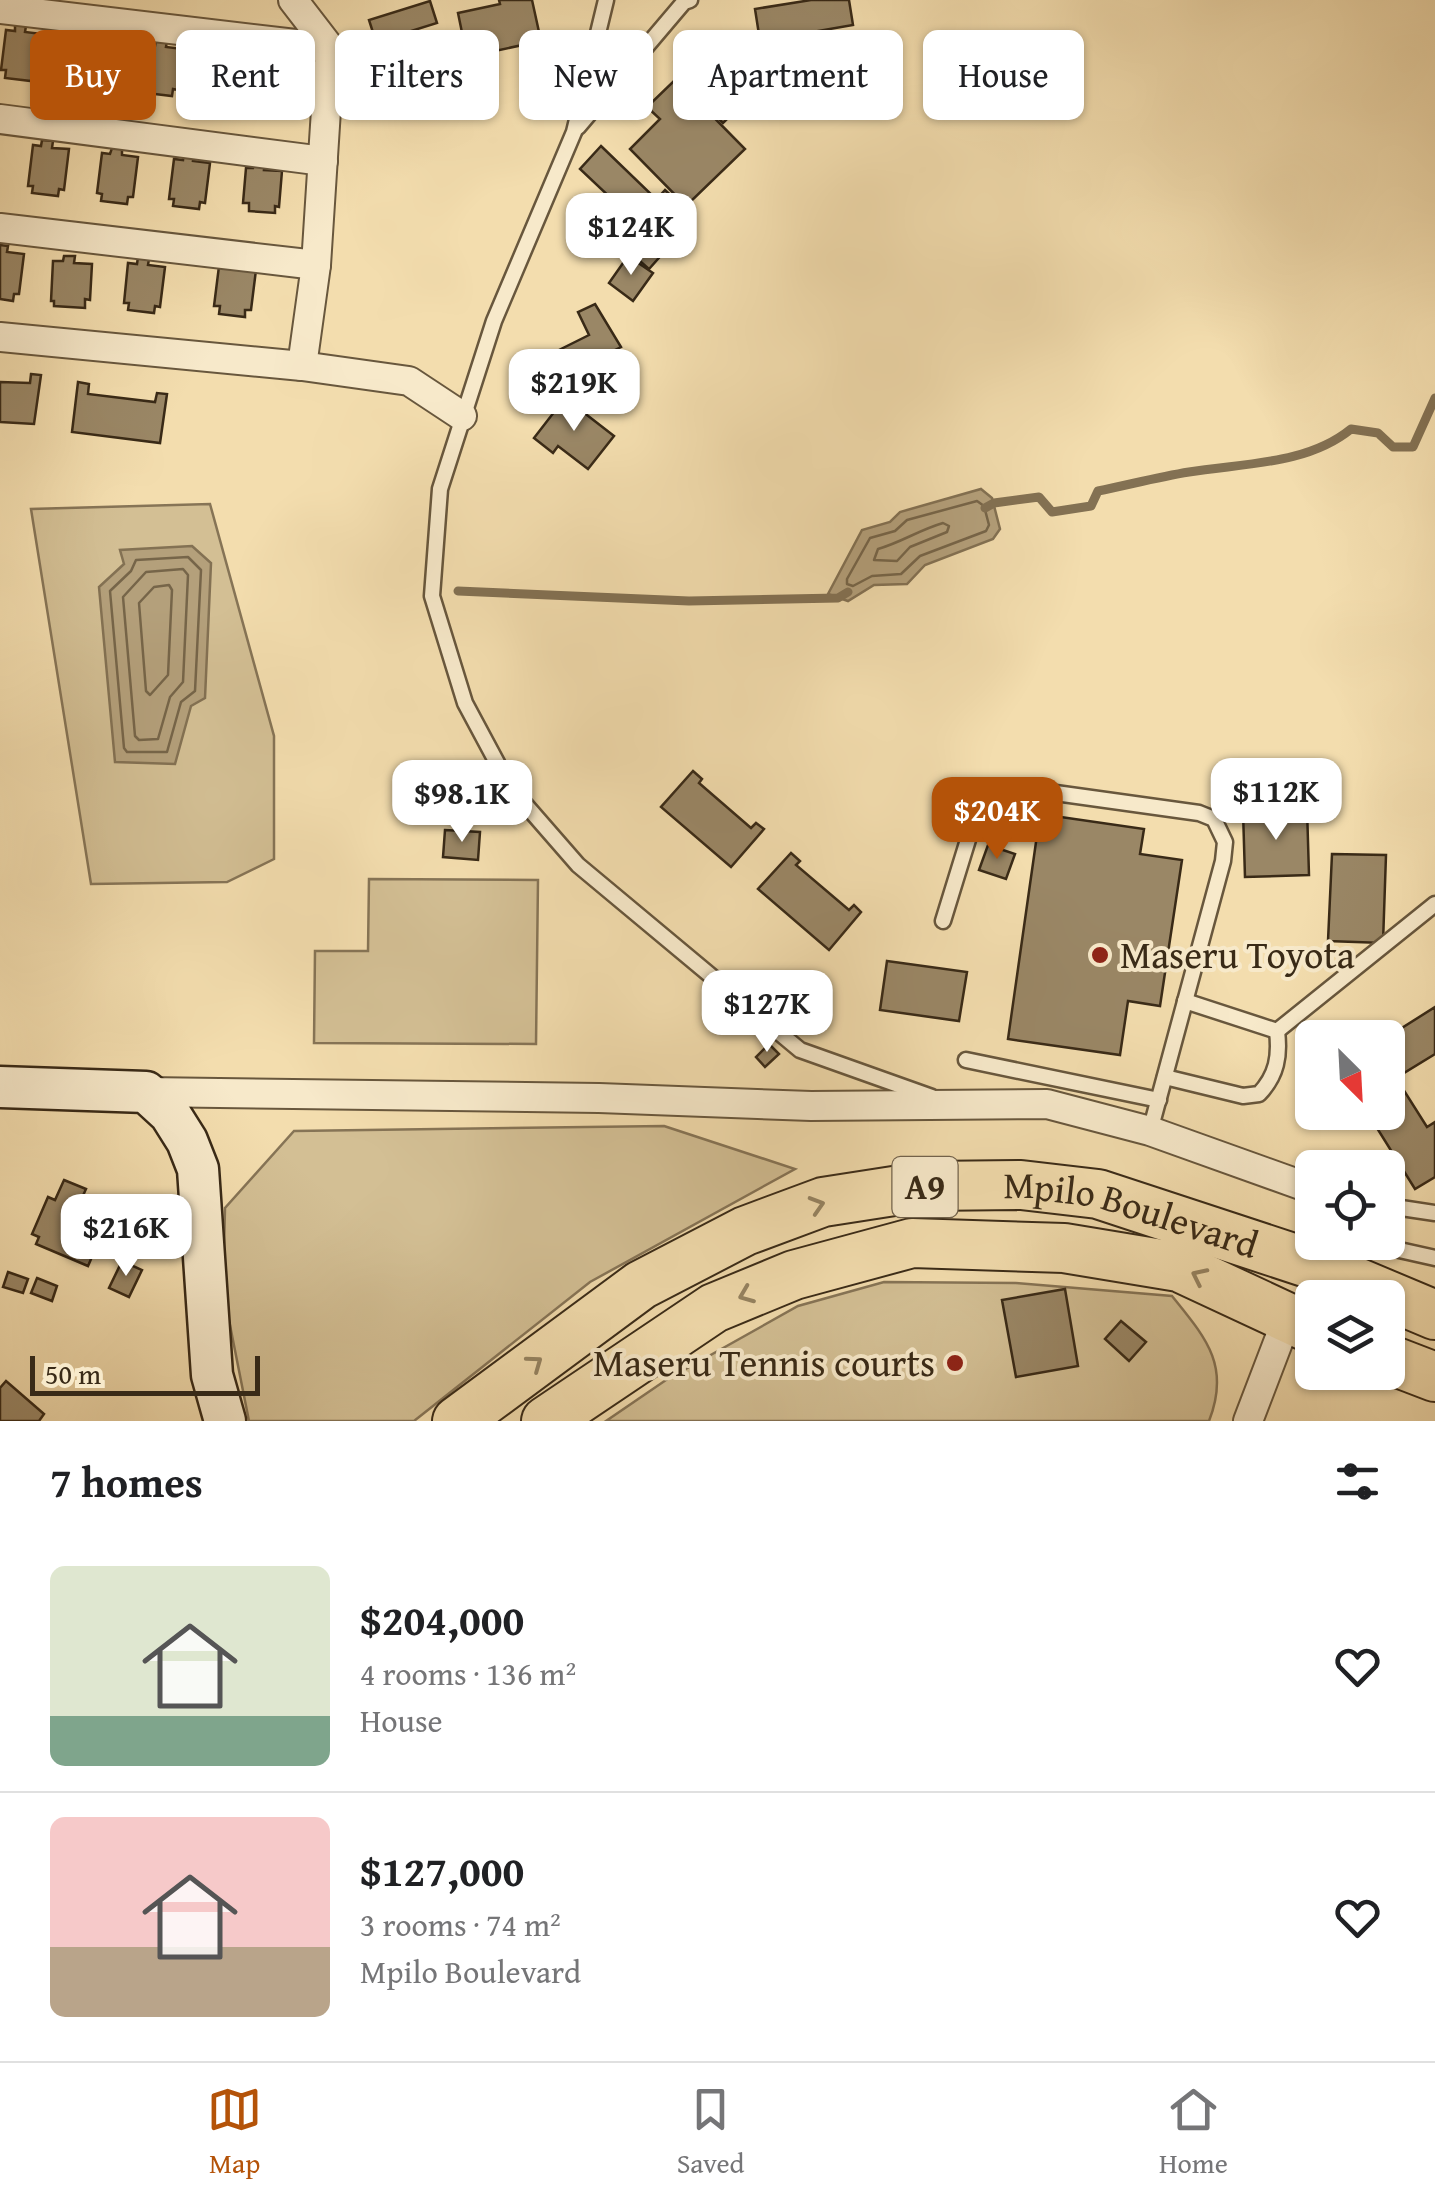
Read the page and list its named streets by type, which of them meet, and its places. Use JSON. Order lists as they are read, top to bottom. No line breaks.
{"streets":{"highway":["A9","Mpilo Boulevard"]},"places":["Maseru Toyota","Maseru Tennis courts"],"scale_bar":"50 m","north":"bottom right","page":{"chip":["Buy","Rent","Filters","New","Apartment","House"],"price":["$124K","$219K","$112K","$98.1K","$204K","$127K","$216K"],"scale":"50 m","heading":"7 homes","list":[{"name":"$204,000","note":"4 rooms · 136 m² · House"},{"name":"$127,000","note":"3 rooms · 74 m² · Mpilo Boulevard"}],"tabs":["Map","Saved","Home"]}}
